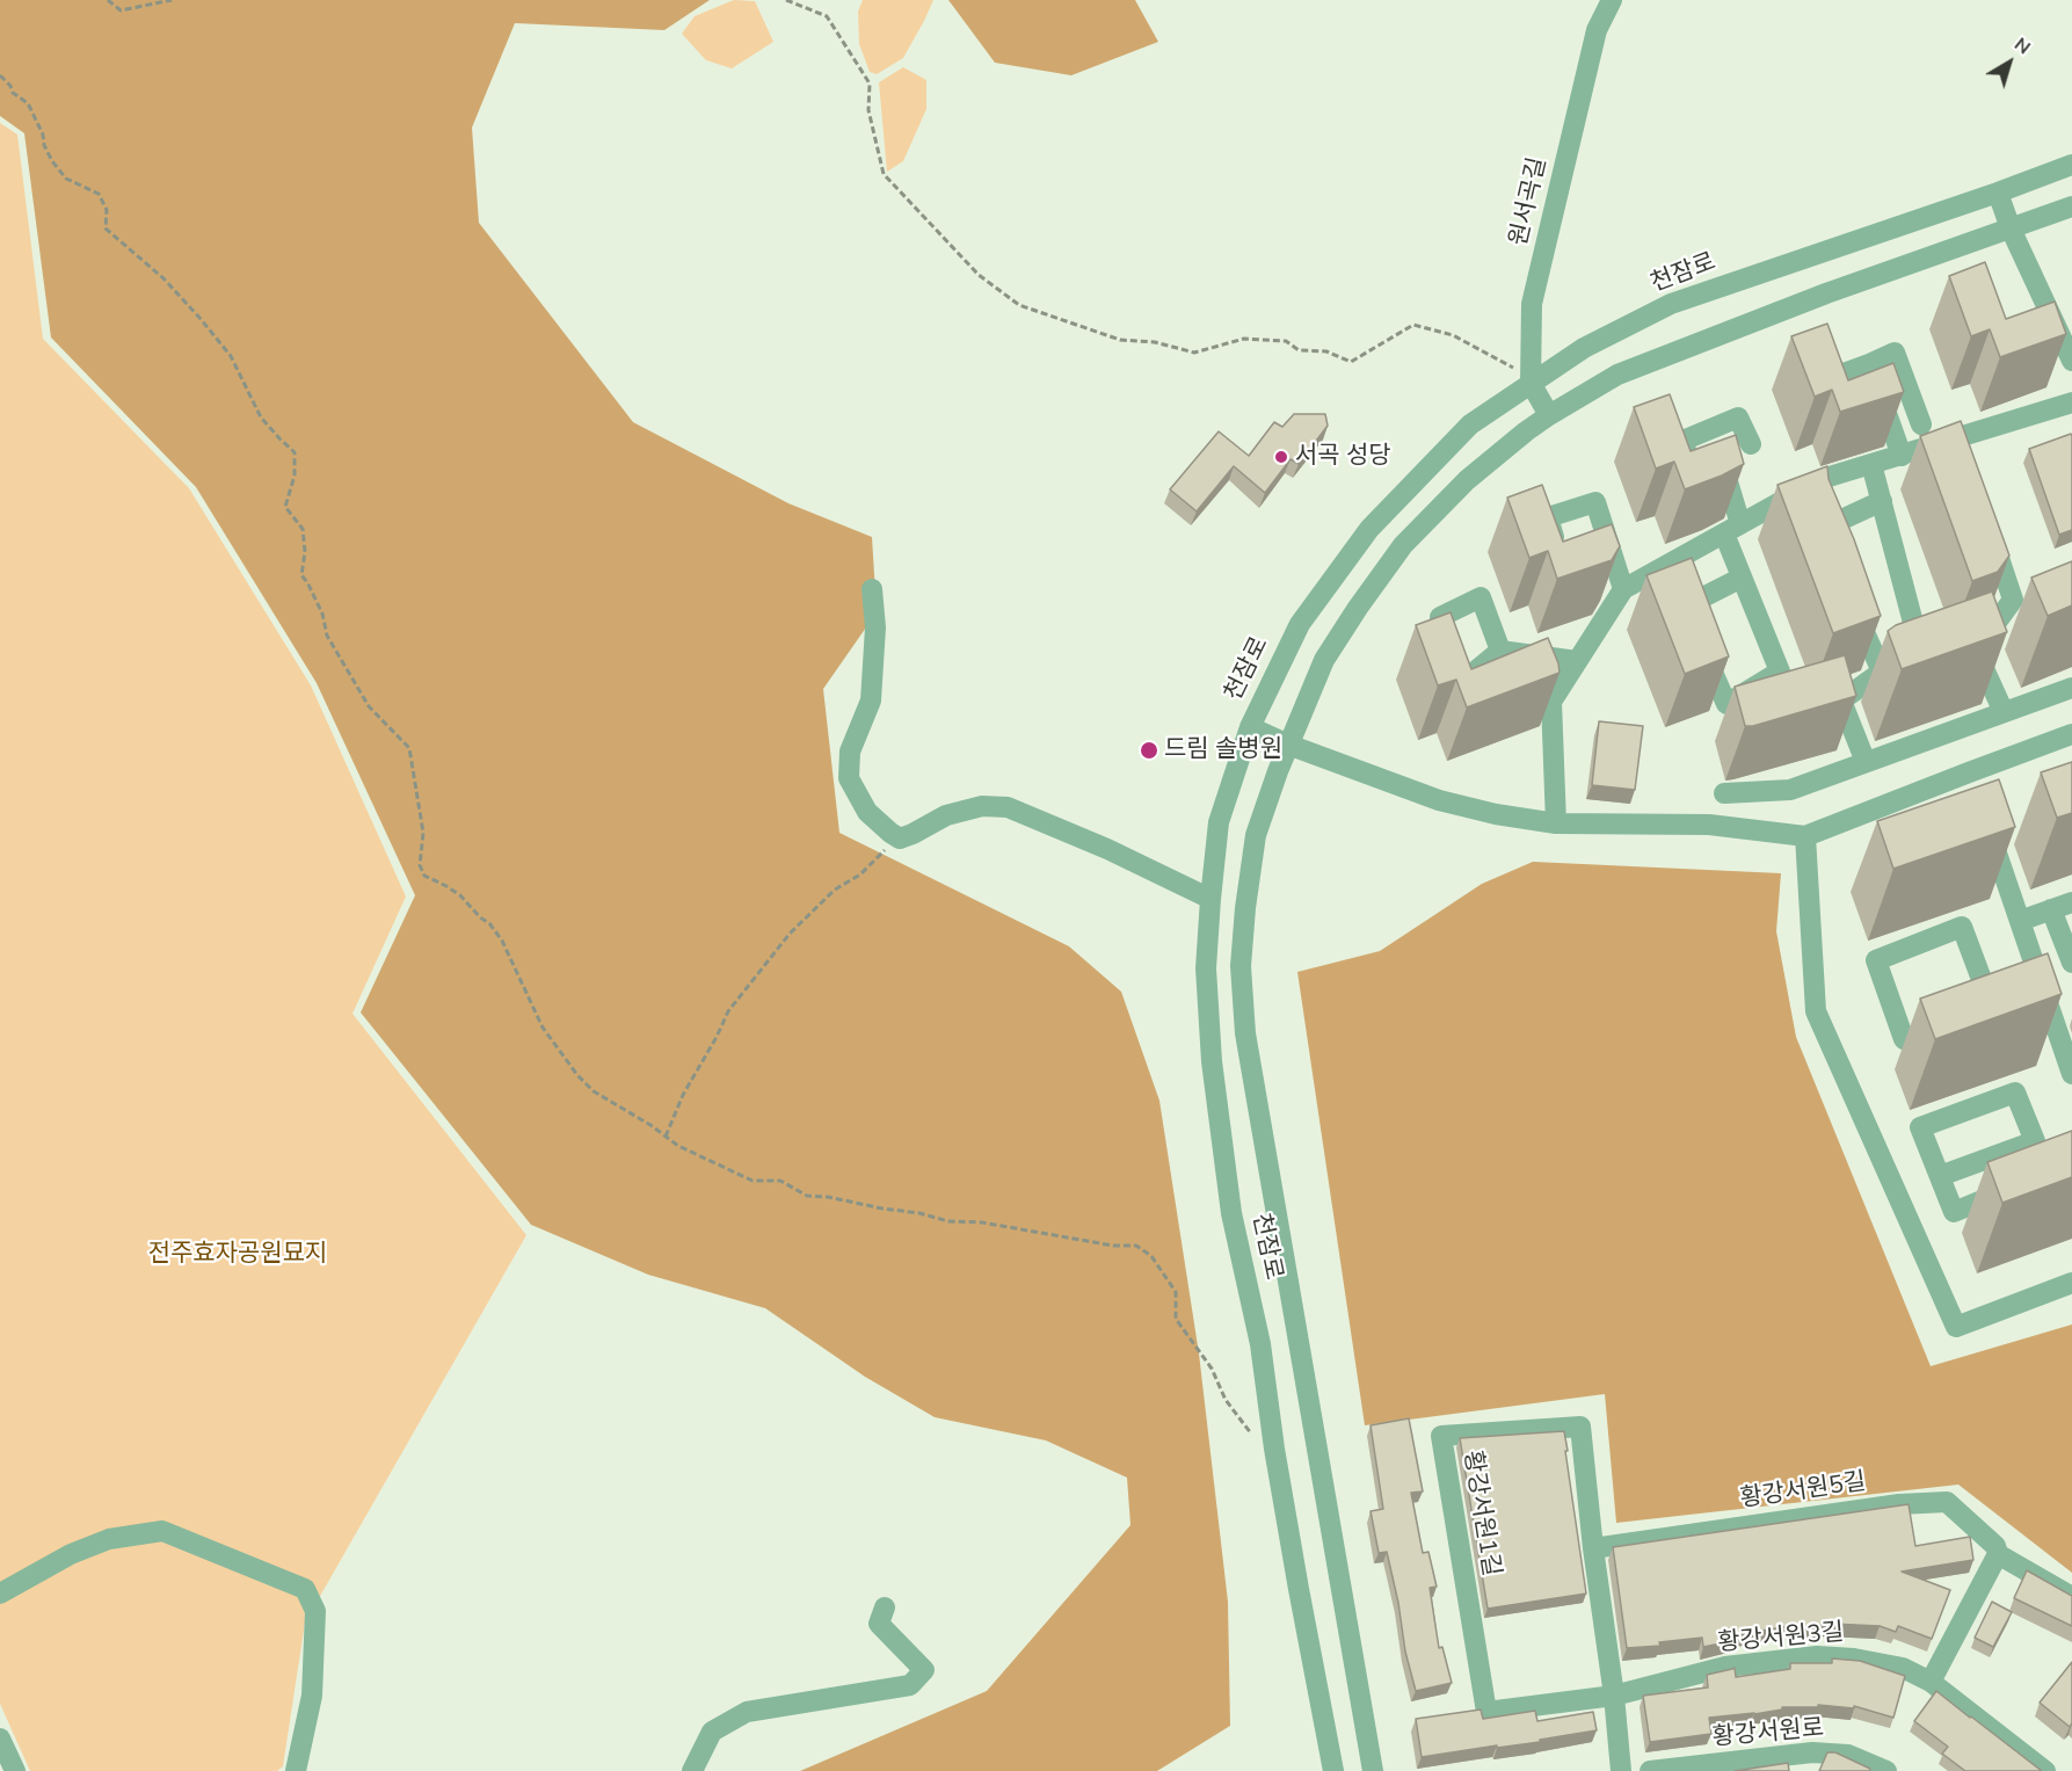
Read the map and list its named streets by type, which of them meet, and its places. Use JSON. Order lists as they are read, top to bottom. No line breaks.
{"streets":{"street":["원서곡길","천잠로","황강서원5길","황강서원1길","황강서원3길","황강서원로"]},"crossings":[["원서곡길","천잠로"],["황강서원5길","황강서원1길"],["황강서원1길","황강서원3길"]],"parks":["전주효자공원묘지"],"places":["서곡 성당","드림 솔병원"],"north":"top right"}
